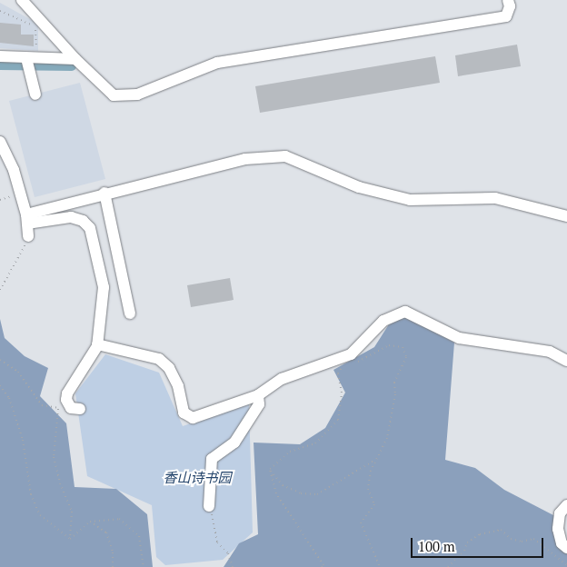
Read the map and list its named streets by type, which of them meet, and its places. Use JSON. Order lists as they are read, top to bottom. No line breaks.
{"parks":["香山诗书园"],"scale_bar":"100 m"}
